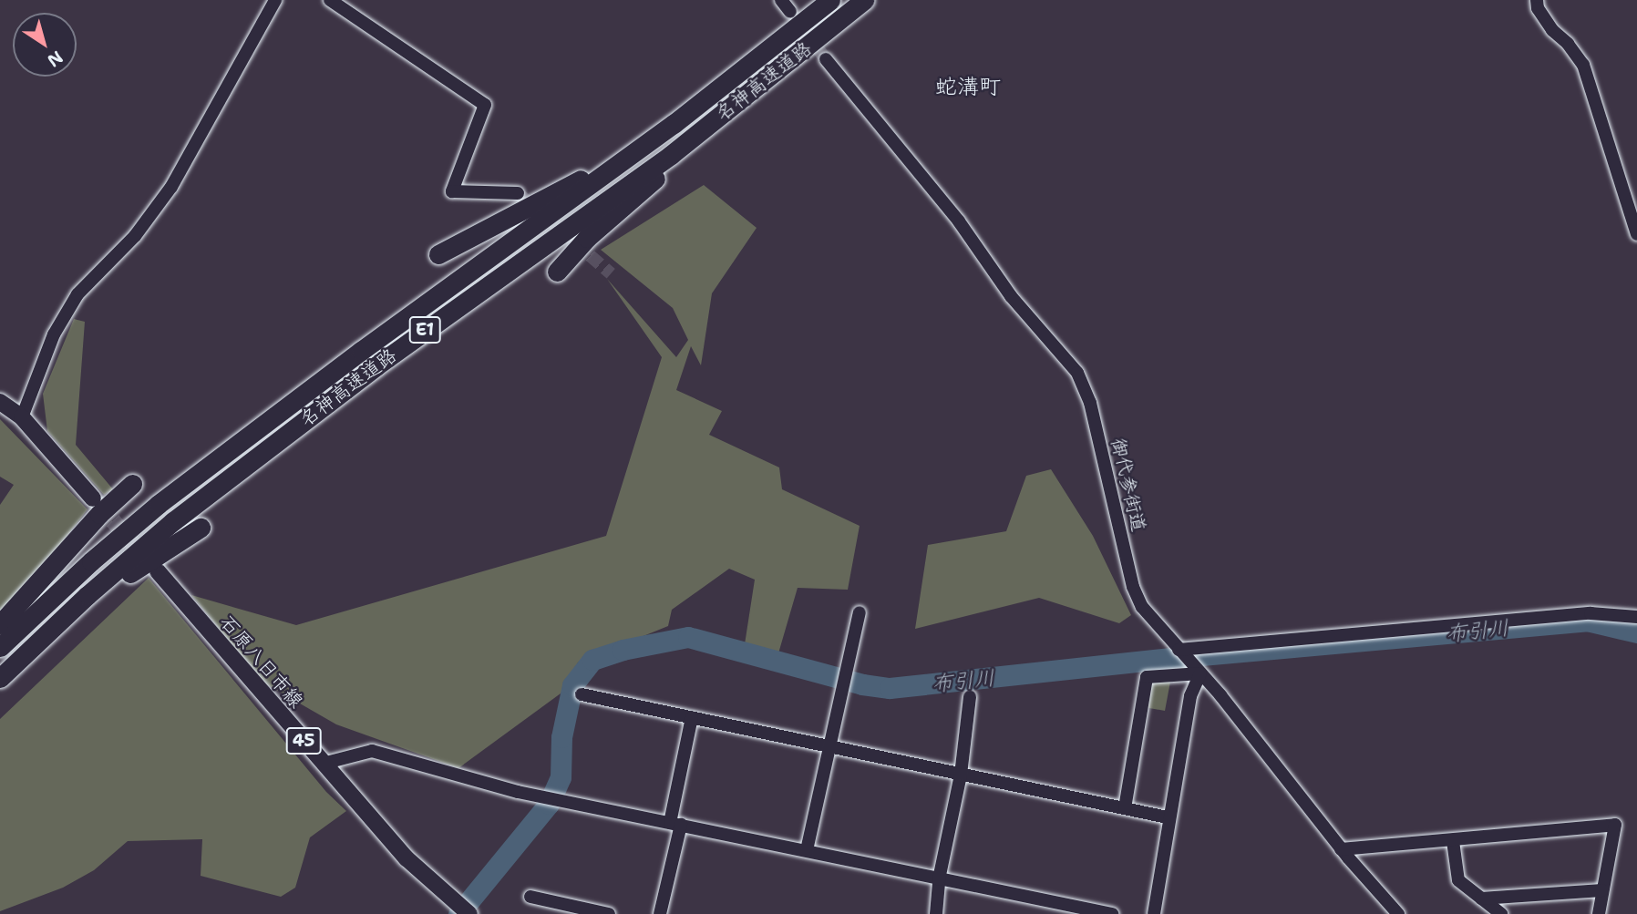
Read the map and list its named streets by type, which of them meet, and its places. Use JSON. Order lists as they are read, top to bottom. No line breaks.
{"streets":{"highway":["名神高速道路","E1"],"main road":["石原八日市線","45"],"street":["御代参街道"]},"districts":["蛇溝町"],"water":["布引川"],"north":"bottom right"}
